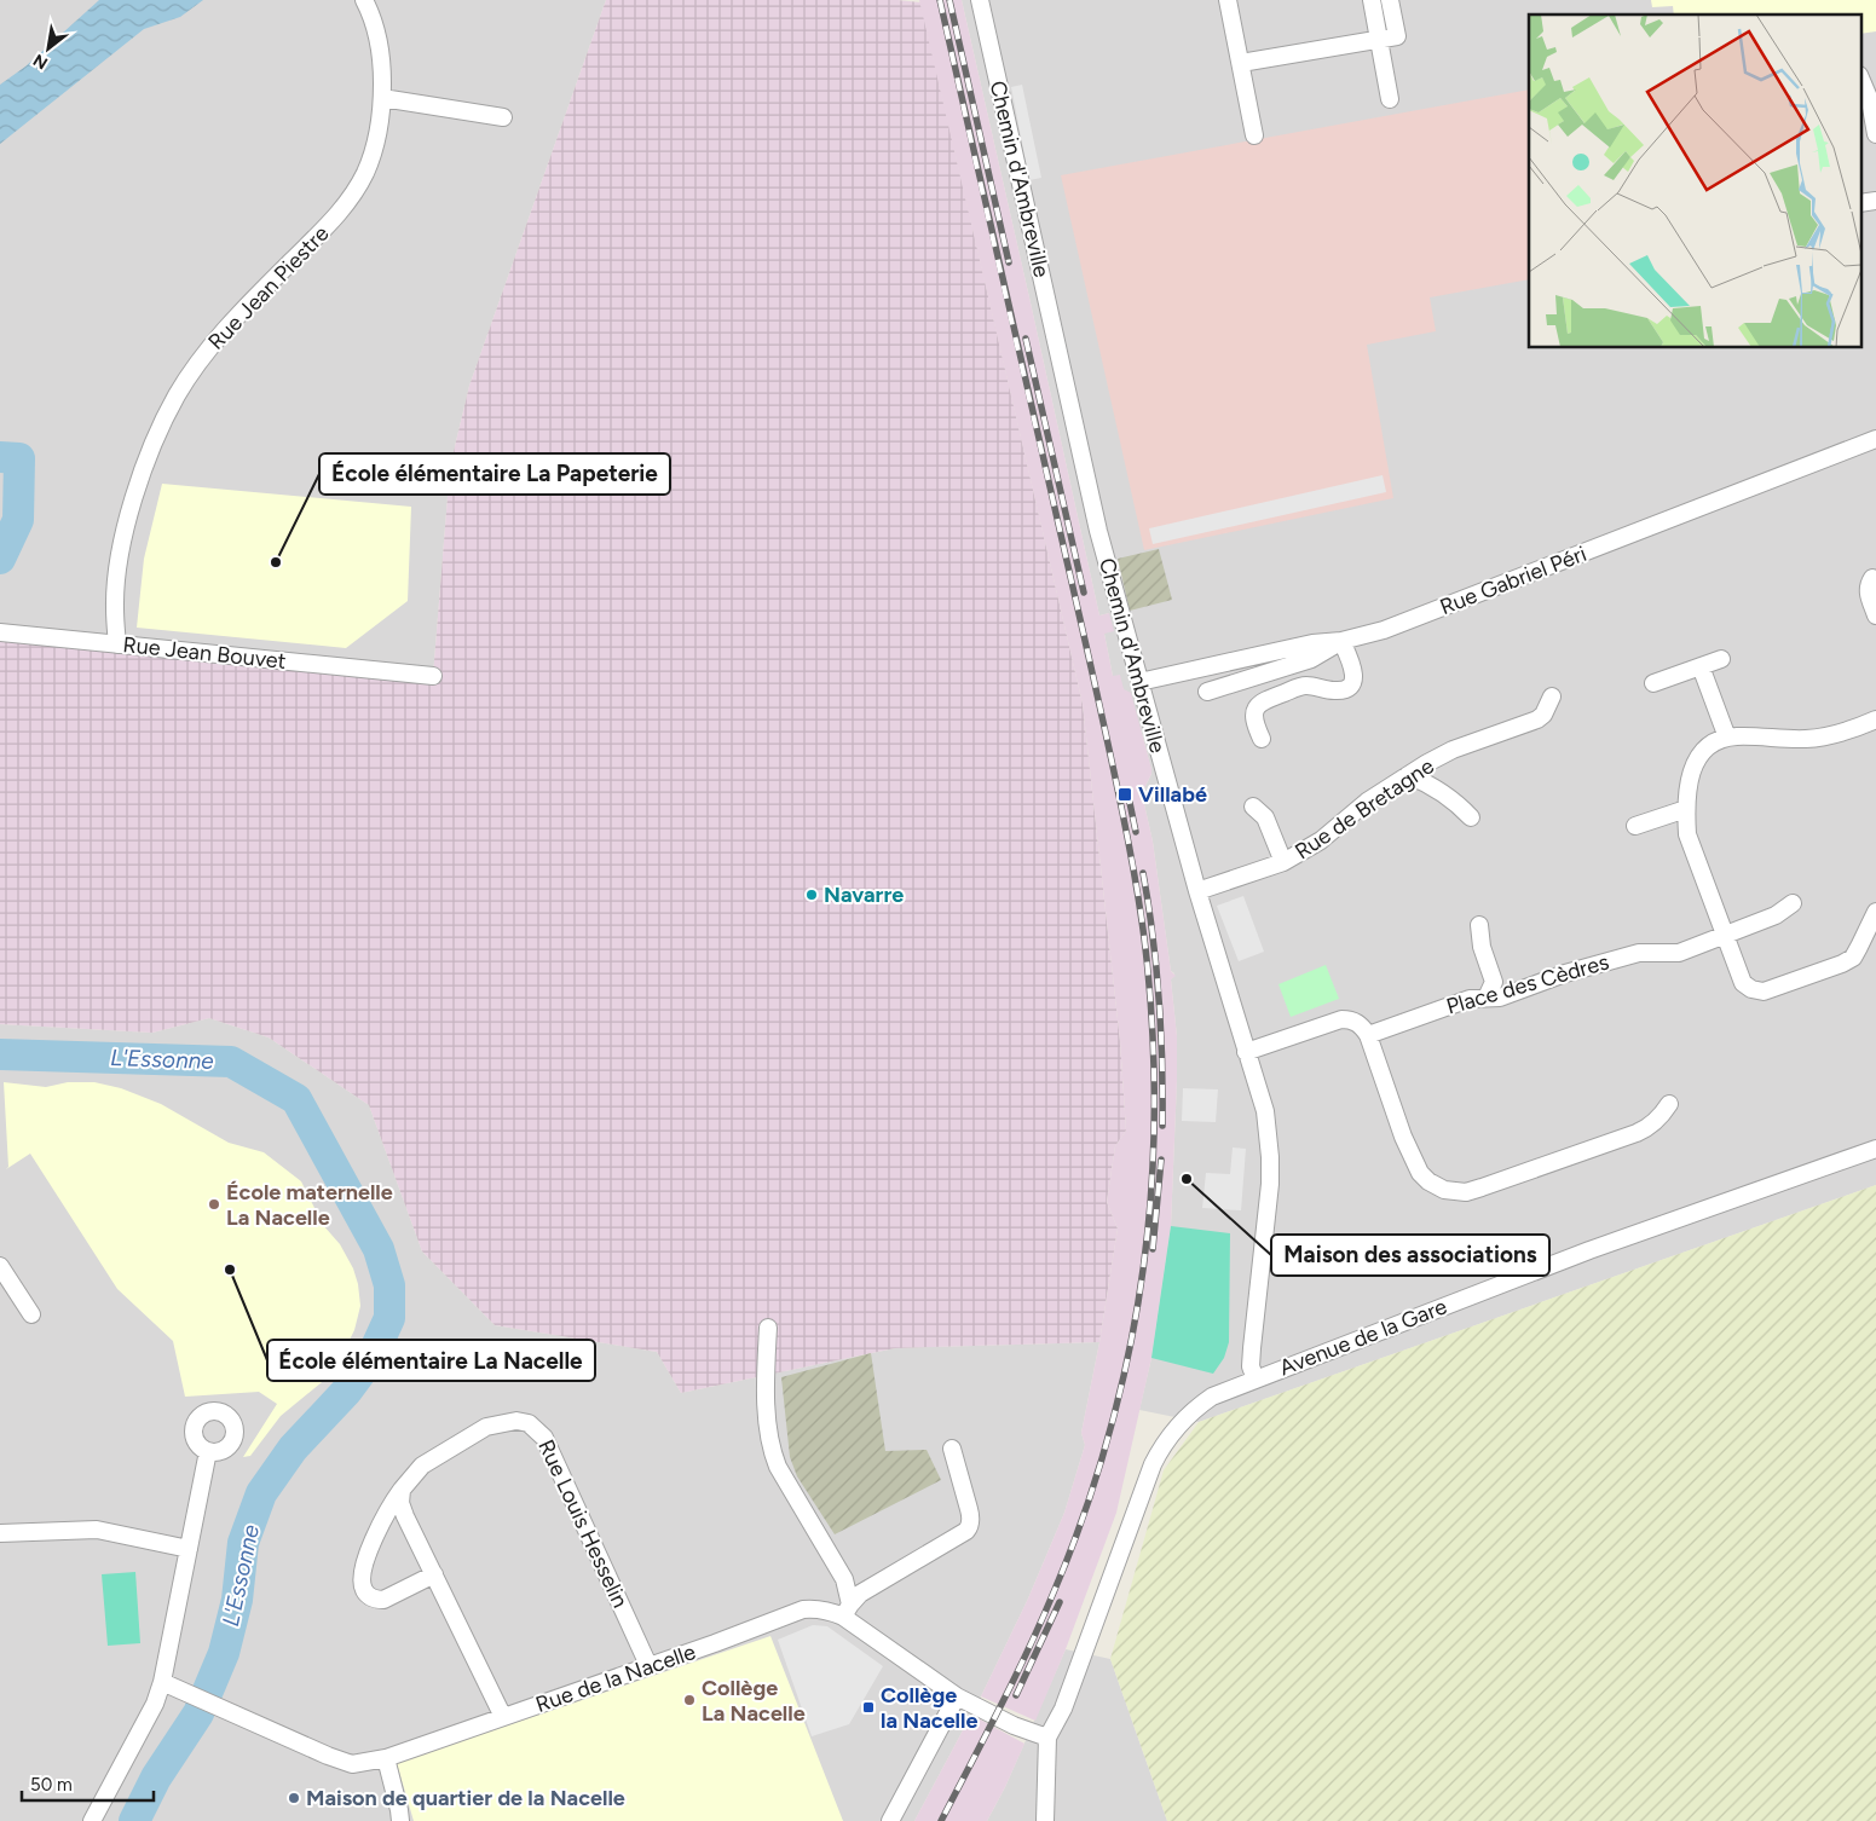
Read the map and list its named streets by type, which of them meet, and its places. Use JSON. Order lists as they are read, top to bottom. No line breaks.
{"streets":{"street":["Chemin d'Ambreville","Rue Jean Piestre","Rue Gabriel Péri","Rue Jean Bouvet","Rue de Bretagne","Place des Cèdres","Avenue de la Gare","Rue Louis Hesselin","Rue de la Nacelle"]},"crossings":[["Chemin d'Ambreville","Rue Gabriel Péri"],["Chemin d'Ambreville","Rue de Bretagne"],["Chemin d'Ambreville","Avenue de la Gare"],["Rue Jean Piestre","Rue Jean Bouvet"],["Avenue de la Gare","Rue de la Nacelle"],["Rue Louis Hesselin","Rue de la Nacelle"]],"water":["L'Essonne"],"places":{"other":["École élémentaire La Papeterie","Navarre","Maison des associations","École maternelle La Nacelle","École élémentaire La Nacelle","Collège La Nacelle","Maison de quartier de la Nacelle"],"transit":["Villabé","Collège la Nacelle"]},"scale_bar":"50 m","north":"bottom left"}
